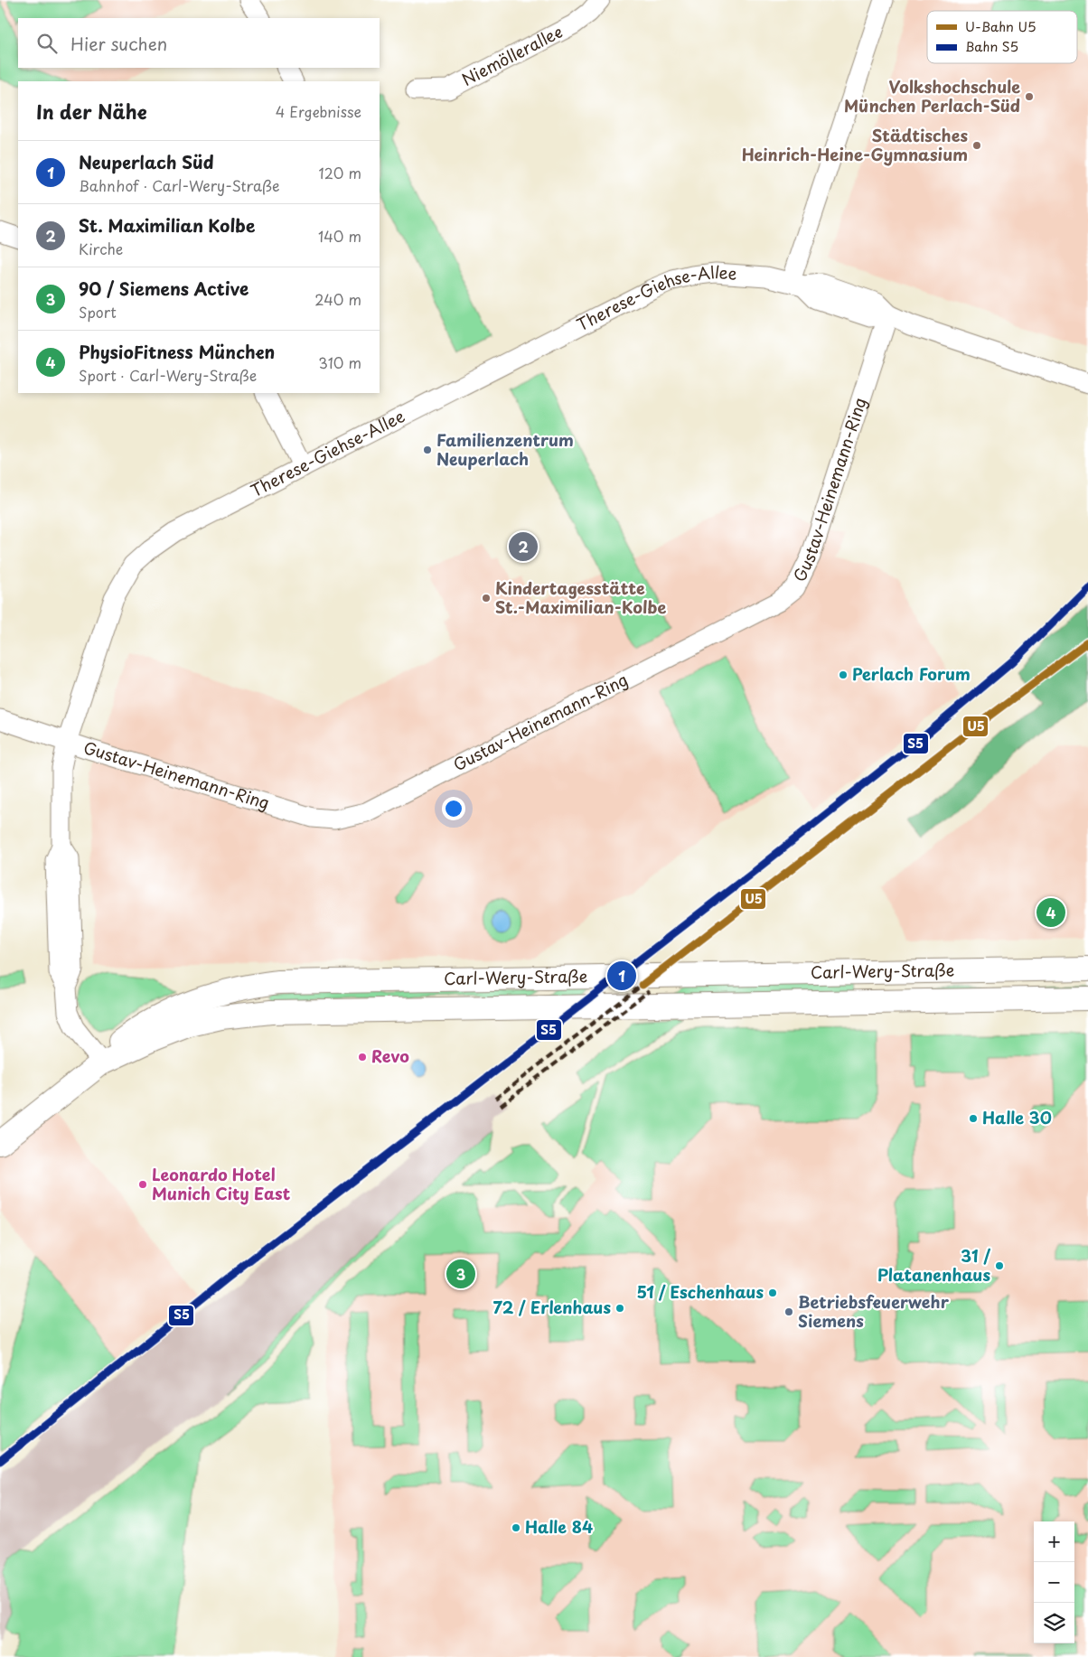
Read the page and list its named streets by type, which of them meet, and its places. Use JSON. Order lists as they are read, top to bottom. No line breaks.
{"streets":{"main road":["Carl-Wery-Straße"],"street":["Niemöllerallee","Therese-Giehse-Allee","Gustav-Heinemann-Ring"]},"crossings":[["Therese-Giehse-Allee","Gustav-Heinemann-Ring"],["Therese-Giehse-Allee","Carl-Wery-Straße"]],"places":["Volkshochschule München Perlach-Süd","Städtisches Heinrich-Heine-Gymnasium","Familienzentrum Neuperlach","Kindertagesstätte St.-Maximilian-Kolbe","Perlach Forum","Revo","Halle 30","Leonardo Hotel Munich City East","31 / Platanenhaus","51 / Eschenhaus","72 / Erlenhaus","Betriebsfeuerwehr Siemens","Halle 84"],"lines":["rail line S5","metro line U5"],"legend":["U-Bahn U5","Bahn S5"],"page":{"search":"Hier suchen","heading":["In der Nähe","4 Ergebnisse"],"list":[{"mark":"1","name":"Neuperlach Süd","note":"Bahnhof · Carl-Wery-Straße","value":"120 m"},{"mark":"2","name":"St. Maximilian Kolbe","note":"Kirche","value":"140 m"},{"mark":"3","name":"90 / Siemens Active","note":"Sport","value":"240 m"},{"mark":"4","name":"PhysioFitness München","note":"Sport · Carl-Wery-Straße","value":"310 m"}],"pins":["2","4","1","3"],"map_buttons":["+","−"]}}
